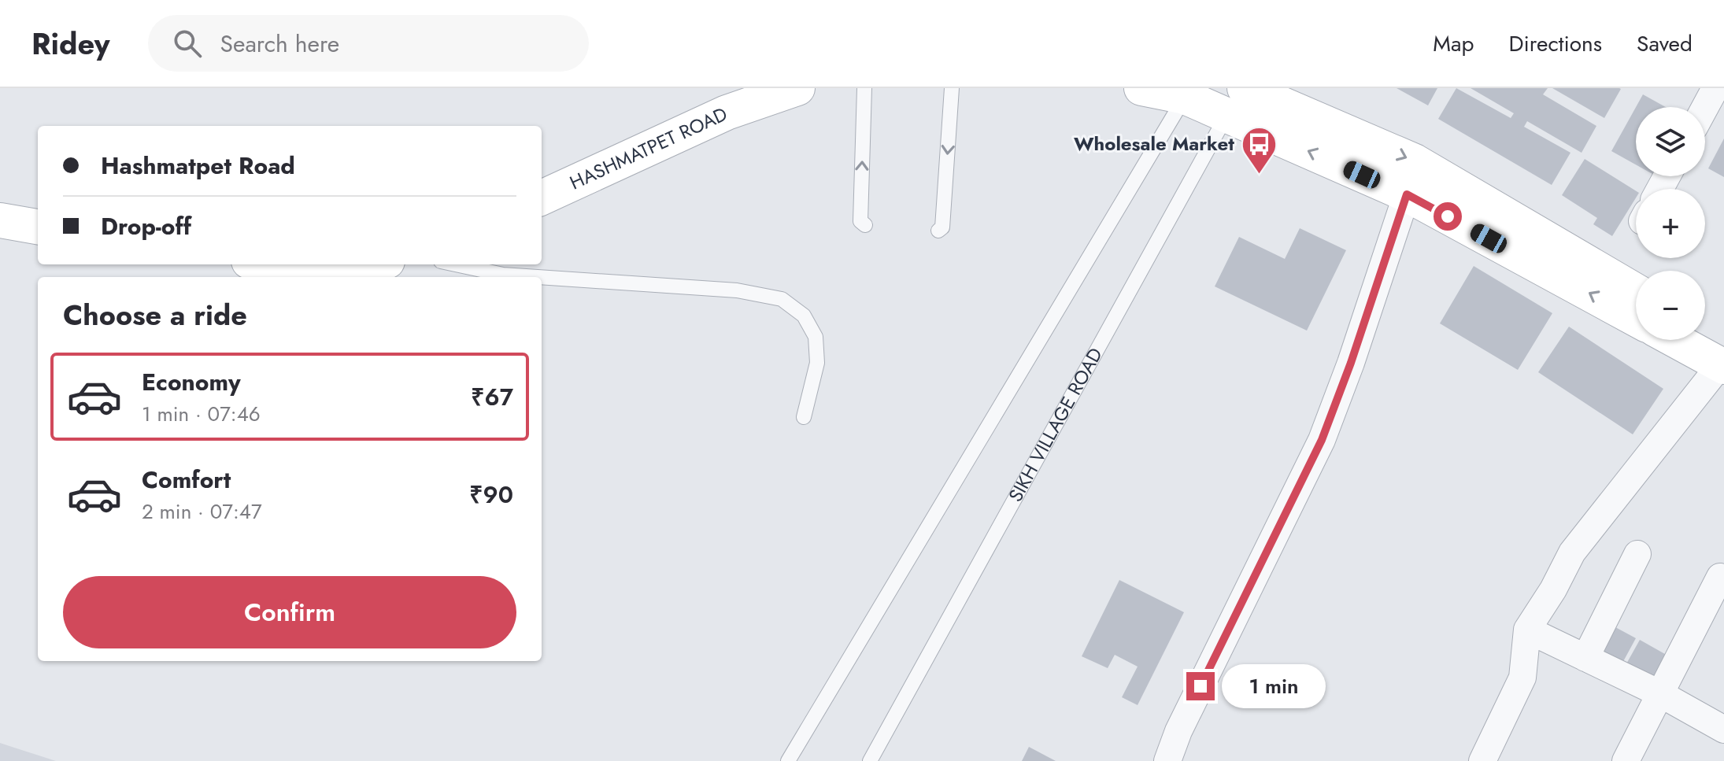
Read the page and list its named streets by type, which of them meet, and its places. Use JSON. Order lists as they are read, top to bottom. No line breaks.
{"streets":{"main road":["HASHMATPET ROAD"],"lane":["SIKH VILLAGE ROAD"]},"places":{"bus stop":["Wholesale Market"]},"page":{"header":"Ridey","search":"Search here","nav":["Map","Directions","Saved"],"map_buttons":["+","−"],"banner":["Hashmatpet Road","Drop-off"],"heading":"Choose a ride","list":[{"name":"Economy","note":"1 min · 07:46","value":"₹67"},{"name":"Comfort","note":"2 min · 07:47","value":"₹90"}],"buttons":"Confirm","bubble":"1 min"}}
